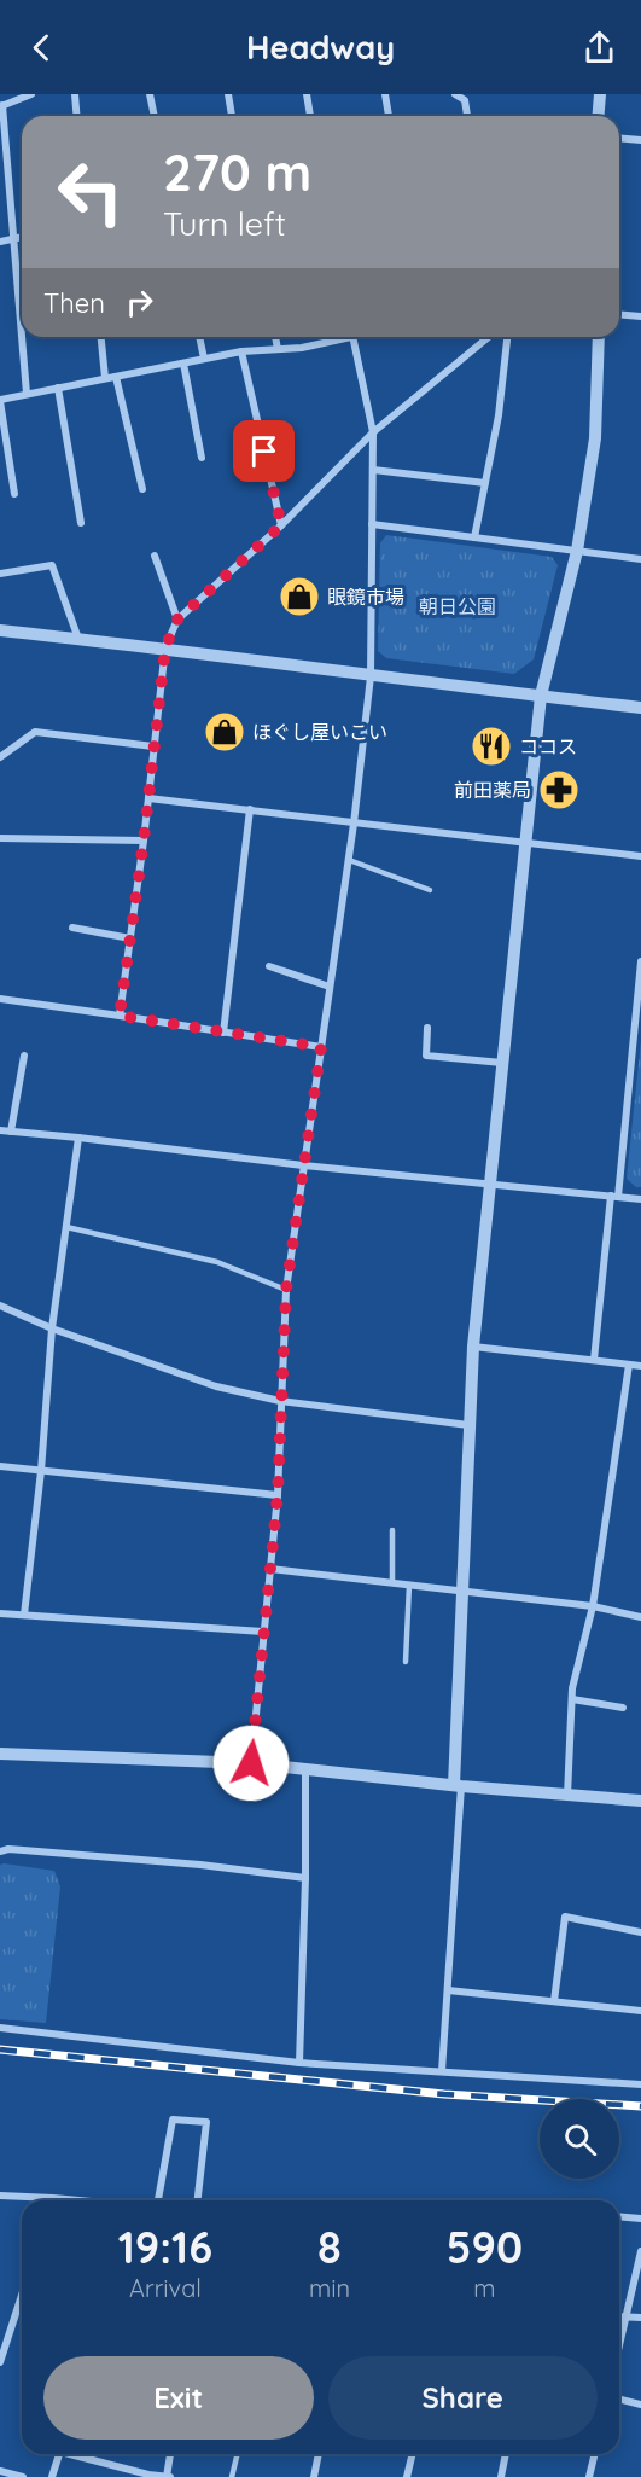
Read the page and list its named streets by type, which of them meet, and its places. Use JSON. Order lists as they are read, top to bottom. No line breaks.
{"parks":["朝日公園"],"places":{"shop":["眼鏡市場","ほぐし屋いこい"],"restaurant":["ココス"],"pharmacy":["前田薬局"]},"page":{"header":"Headway","turn":["270 m","Turn left"],"then":"Then","eta":["19:16","Arrival","8","min","590","m"],"buttons":["Exit","Share"]}}
